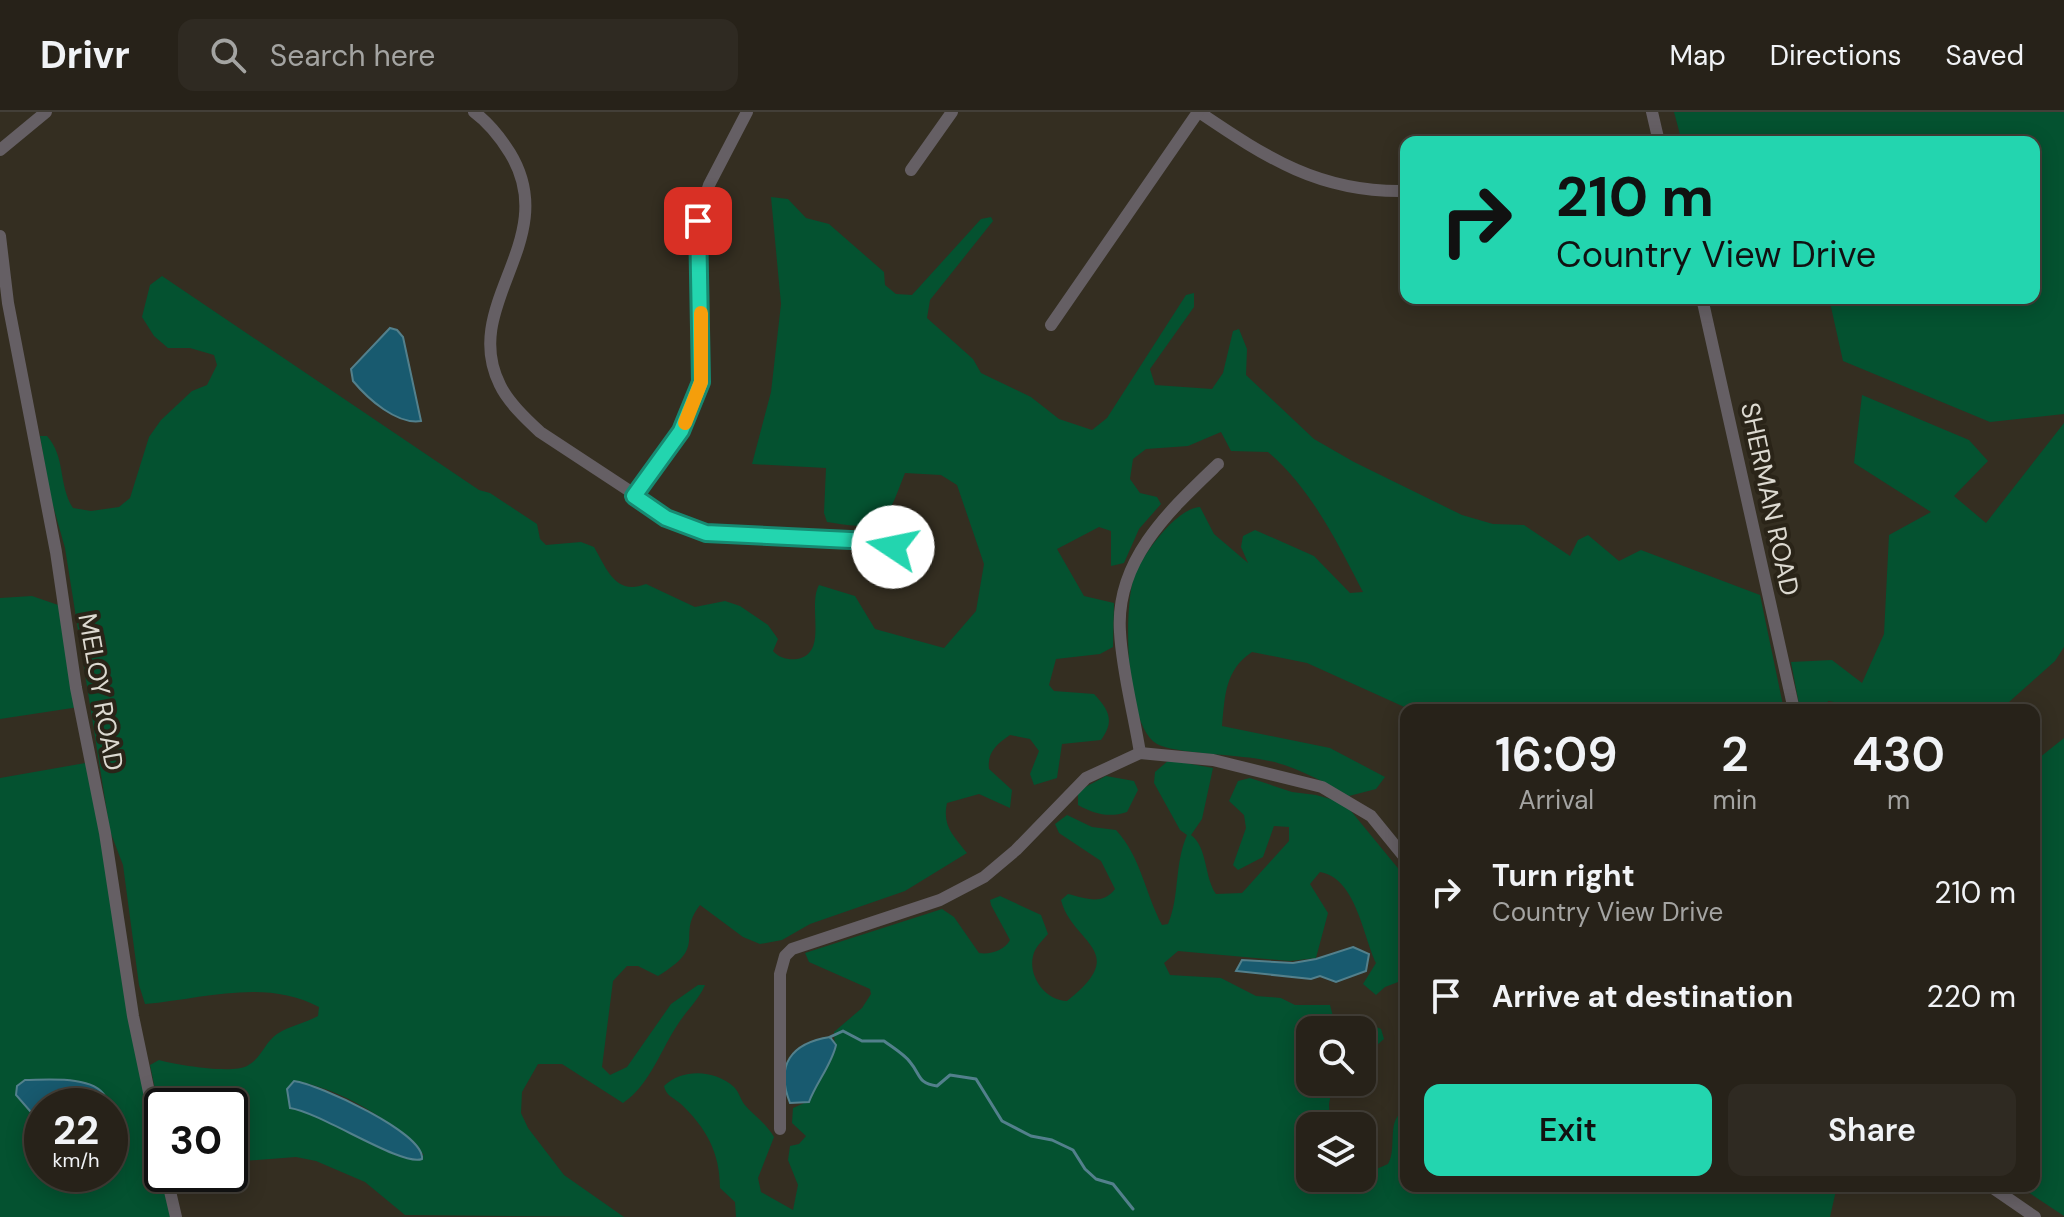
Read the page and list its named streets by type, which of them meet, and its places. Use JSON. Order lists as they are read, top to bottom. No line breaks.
{"streets":{"street":["SHERMAN ROAD","MELOY ROAD"]},"page":{"header":"Drivr","search":"Search here","nav":["Map","Directions","Saved"],"turn":["210 m","Country View Drive"],"eta":["16:09","Arrival","2","min","430","m"],"list":[{"name":"Turn right","note":"Country View Drive","value":"210 m"},{"name":"Arrive at destination","value":"220 m"}],"buttons":["Exit","Share"],"speed":"22 km/h","limit":"30"}}
